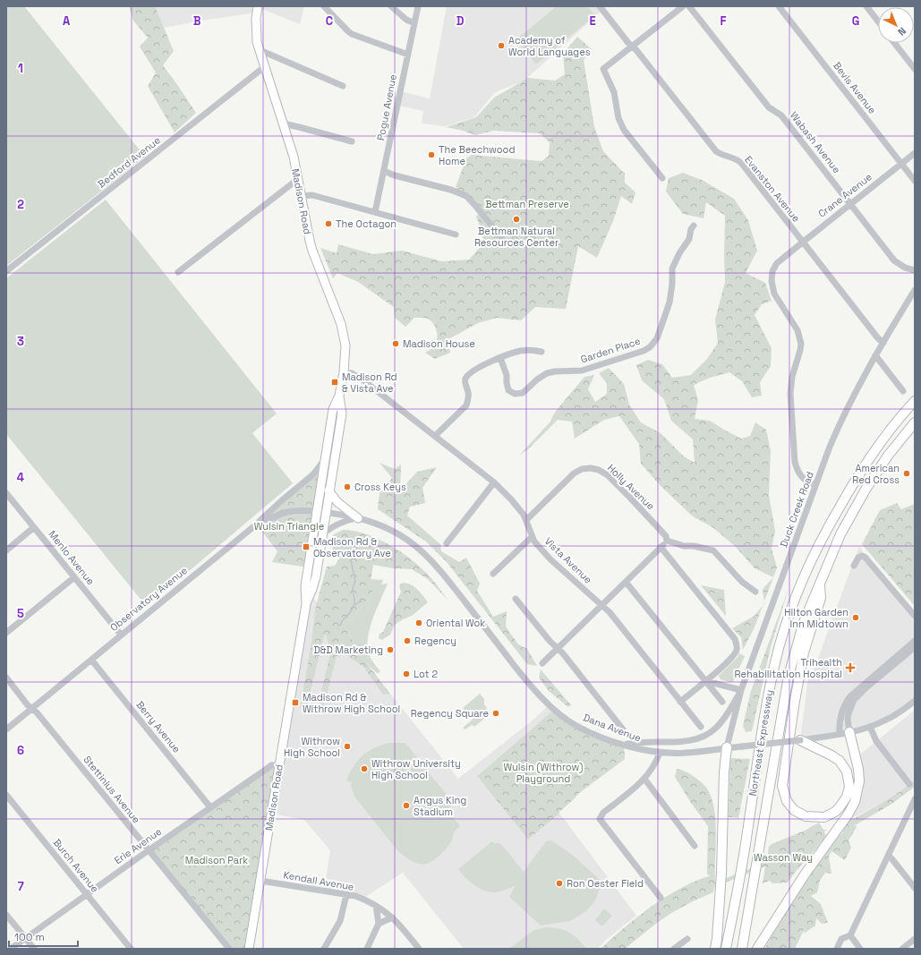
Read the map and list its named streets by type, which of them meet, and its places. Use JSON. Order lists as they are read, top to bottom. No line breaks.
{"streets":{"highway":["Northeast Expressway"],"main road":["Madison Road"],"street":["Bevis Avenue","Pogue Avenue","Wabash Avenue","Bedford Avenue","Evanston Avenue","Crane Avenue","Garden Place","Holly Avenue","Duck Creek Road","Menlo Avenue","Vista Avenue","Observatory Avenue","Berry Avenue","Dana Avenue","Stettinius Avenue","Erie Avenue","Burch Avenue","Kendall Avenue"]},"crossings":[["Bevis Avenue","Crane Avenue"],["Wabash Avenue","Crane Avenue"],["Bedford Avenue","Madison Road"],["Evanston Avenue","Crane Avenue"],["Evanston Avenue","Duck Creek Road"],["Crane Avenue","Duck Creek Road"],["Madison Road","Vista Avenue"],["Madison Road","Observatory Avenue"],["Madison Road","Dana Avenue"],["Madison Road","Erie Avenue"],["Madison Road","Kendall Avenue"],["Holly Avenue","Vista Avenue"],["Duck Creek Road","Dana Avenue"],["Menlo Avenue","Observatory Avenue"],["Observatory Avenue","Berry Avenue"],["Observatory Avenue","Dana Avenue"],["Observatory Avenue","Stettinius Avenue"],["Berry Avenue","Erie Avenue"],["Stettinius Avenue","Erie Avenue"],["Erie Avenue","Burch Avenue"]],"parks":["Bettman Preserve","Wulsin Triangle","Wulsin (Withrow) Playground","Wasson Way","Madison Park"],"places":{"other":["Academy of World Languages","The Beechwood Home","Bettman Natural Resources Center","The Octagon","Madison House","American Red Cross","Cross Keys","Hilton Garden Inn Midtown","Oriental Wok","Regency","D&D Marketing","Lot 2","Regency Square","Withrow High School","Withrow University High School","Angus King Stadium","Ron Oester Field"],"transit":["Madison Rd & Vista Ave","Madison Rd & Observatory Ave","Madison Rd & Withrow High School"],"health":["Trihealth Rehabilitation Hospital"]},"scale_bar":"100 m","north":"bottom right","grid":{"columns":["A","B","C","D","E","F","G"],"rows":["1","2","3","4","5","6","7"]}}
